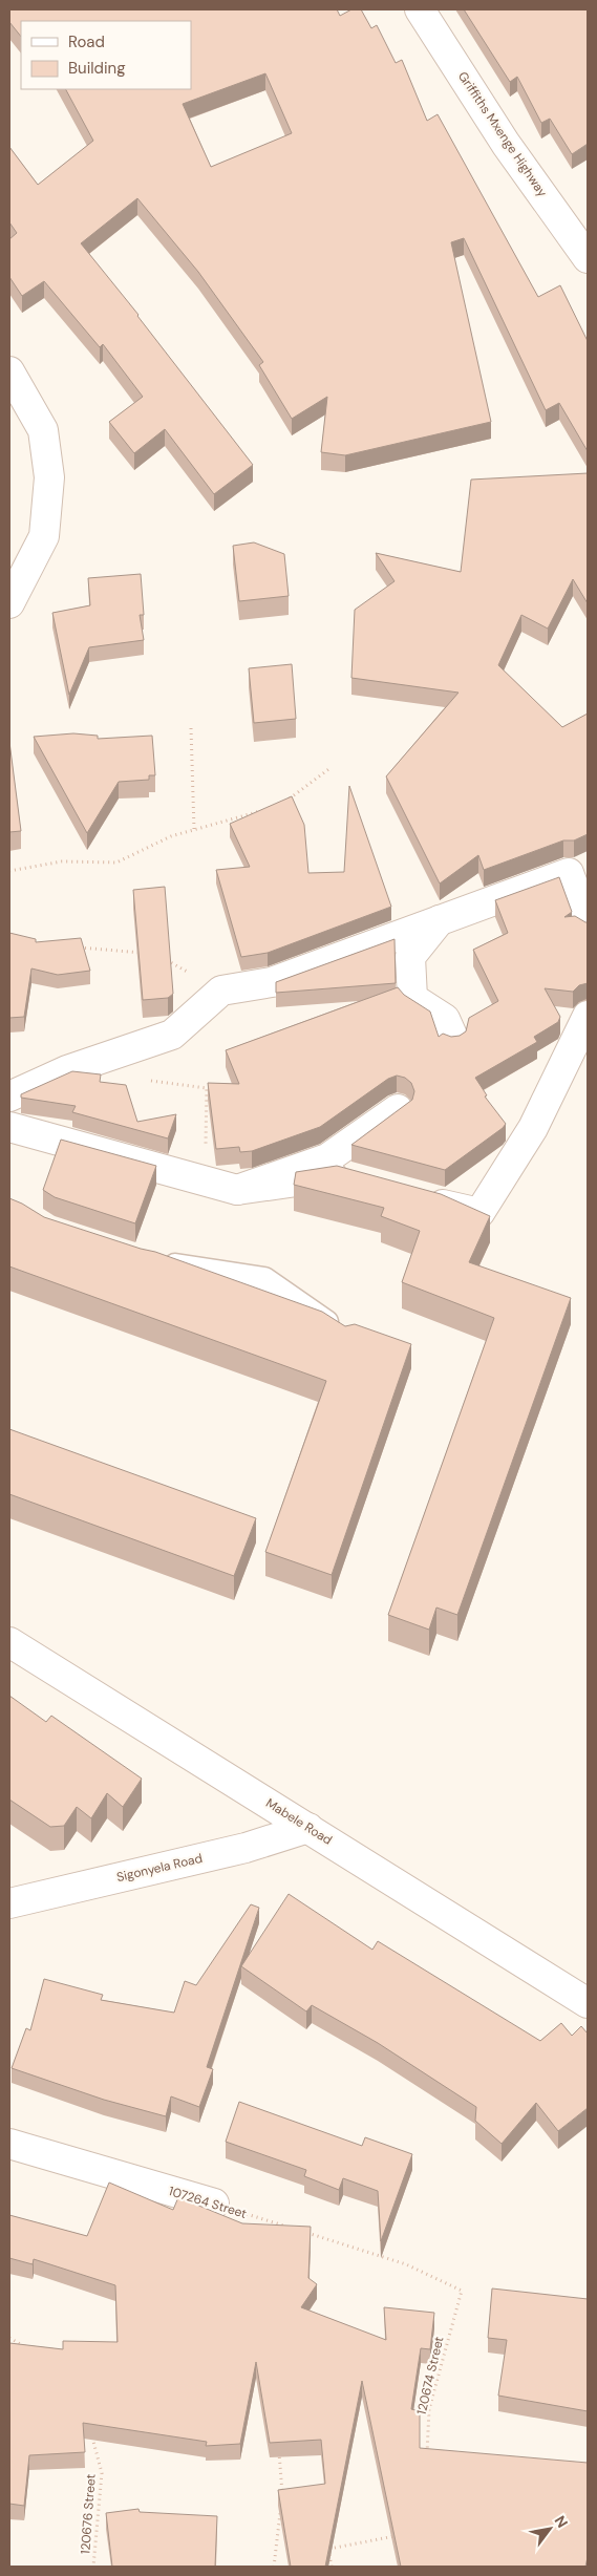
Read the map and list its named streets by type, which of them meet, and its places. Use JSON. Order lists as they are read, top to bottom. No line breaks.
{"streets":{"street":["Griffiths Mxenge Highway","Mabele Road","Sigonyela Road","107264 Street"],"path":["120674 Street","120676 Street"]},"crossings":[["Mabele Road","Sigonyela Road"]],"legend":["Road","Building"],"north":"top right"}
